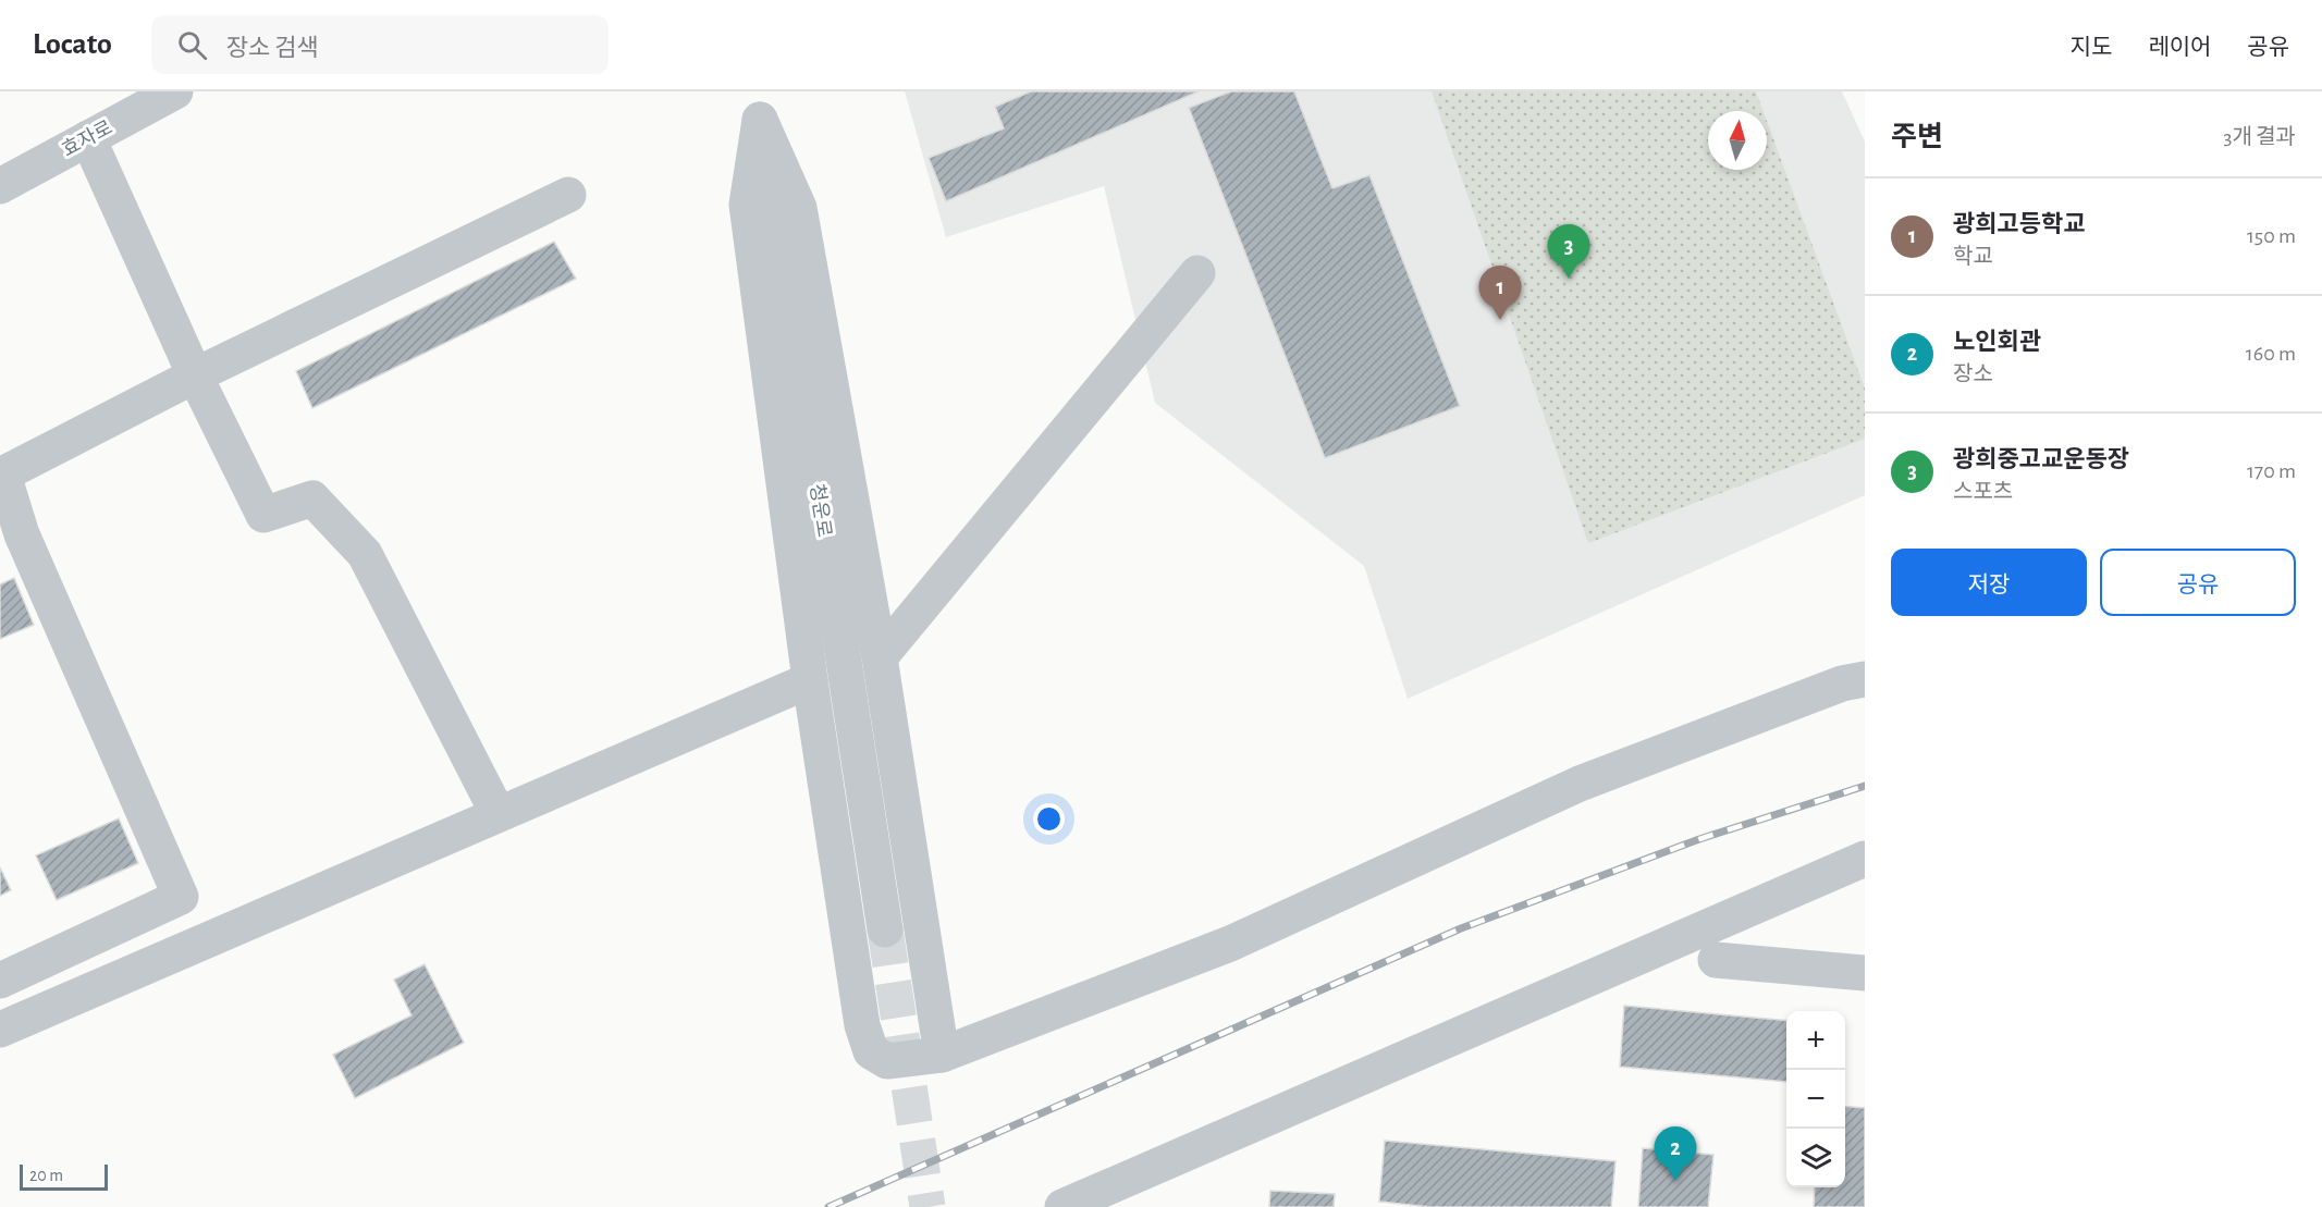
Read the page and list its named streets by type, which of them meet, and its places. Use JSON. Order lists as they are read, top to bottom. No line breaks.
{"streets":{"street":["효자로","청운로"]},"scale_bar":"20 m","north":"top","page":{"header":"Locato","search":"장소 검색","nav":["지도","레이어","공유"],"heading":["주변","3개 결과"],"list":[{"mark":"1","name":"광희고등학교","note":"학교","value":"150 m"},{"mark":"2","name":"노인회관","note":"장소","value":"160 m"},{"mark":"3","name":"광희중고교운동장","note":"스포츠","value":"170 m"}],"pins":["3","1","2"],"buttons":["저장","공유"],"map_buttons":["+","−"],"scale":"20 m"}}
